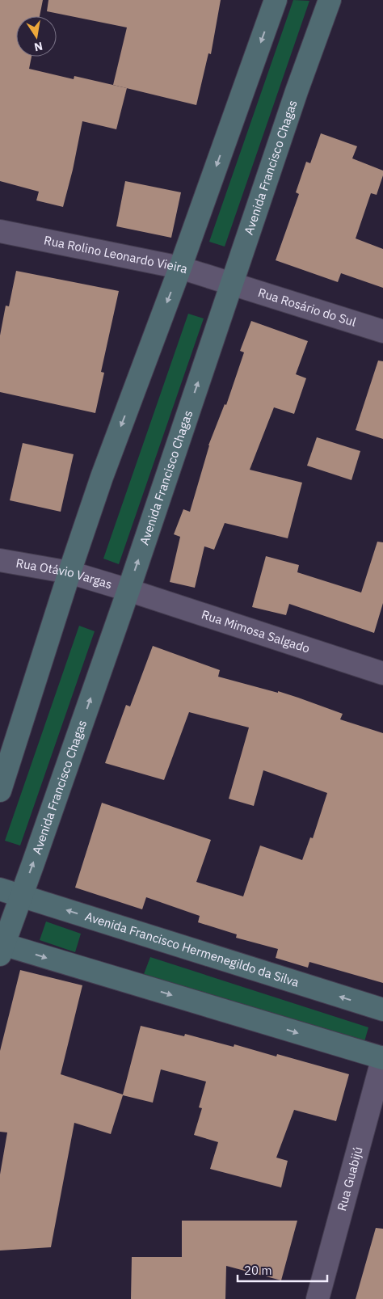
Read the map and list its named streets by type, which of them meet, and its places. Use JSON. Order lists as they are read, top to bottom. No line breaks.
{"streets":{"main road":["Avenida Francisco Chagas","Avenida Francisco Hermenegildo da Silva"],"street":["Rua Rolino Leonardo Vieira","Rua Rosário do Sul","Rua Otávio Vargas","Rua Mimosa Salgado","Rua Guabijú"]},"crossings":[["Avenida Francisco Chagas","Rua Rolino Leonardo Vieira"],["Avenida Francisco Chagas","Rua Rosário do Sul"],["Avenida Francisco Chagas","Rua Otávio Vargas"],["Avenida Francisco Chagas","Rua Mimosa Salgado"],["Avenida Francisco Chagas","Avenida Francisco Hermenegildo da Silva"],["Rua Rolino Leonardo Vieira","Rua Rosário do Sul"],["Rua Otávio Vargas","Rua Mimosa Salgado"]],"scale_bar":"20 m","north":"bottom"}
